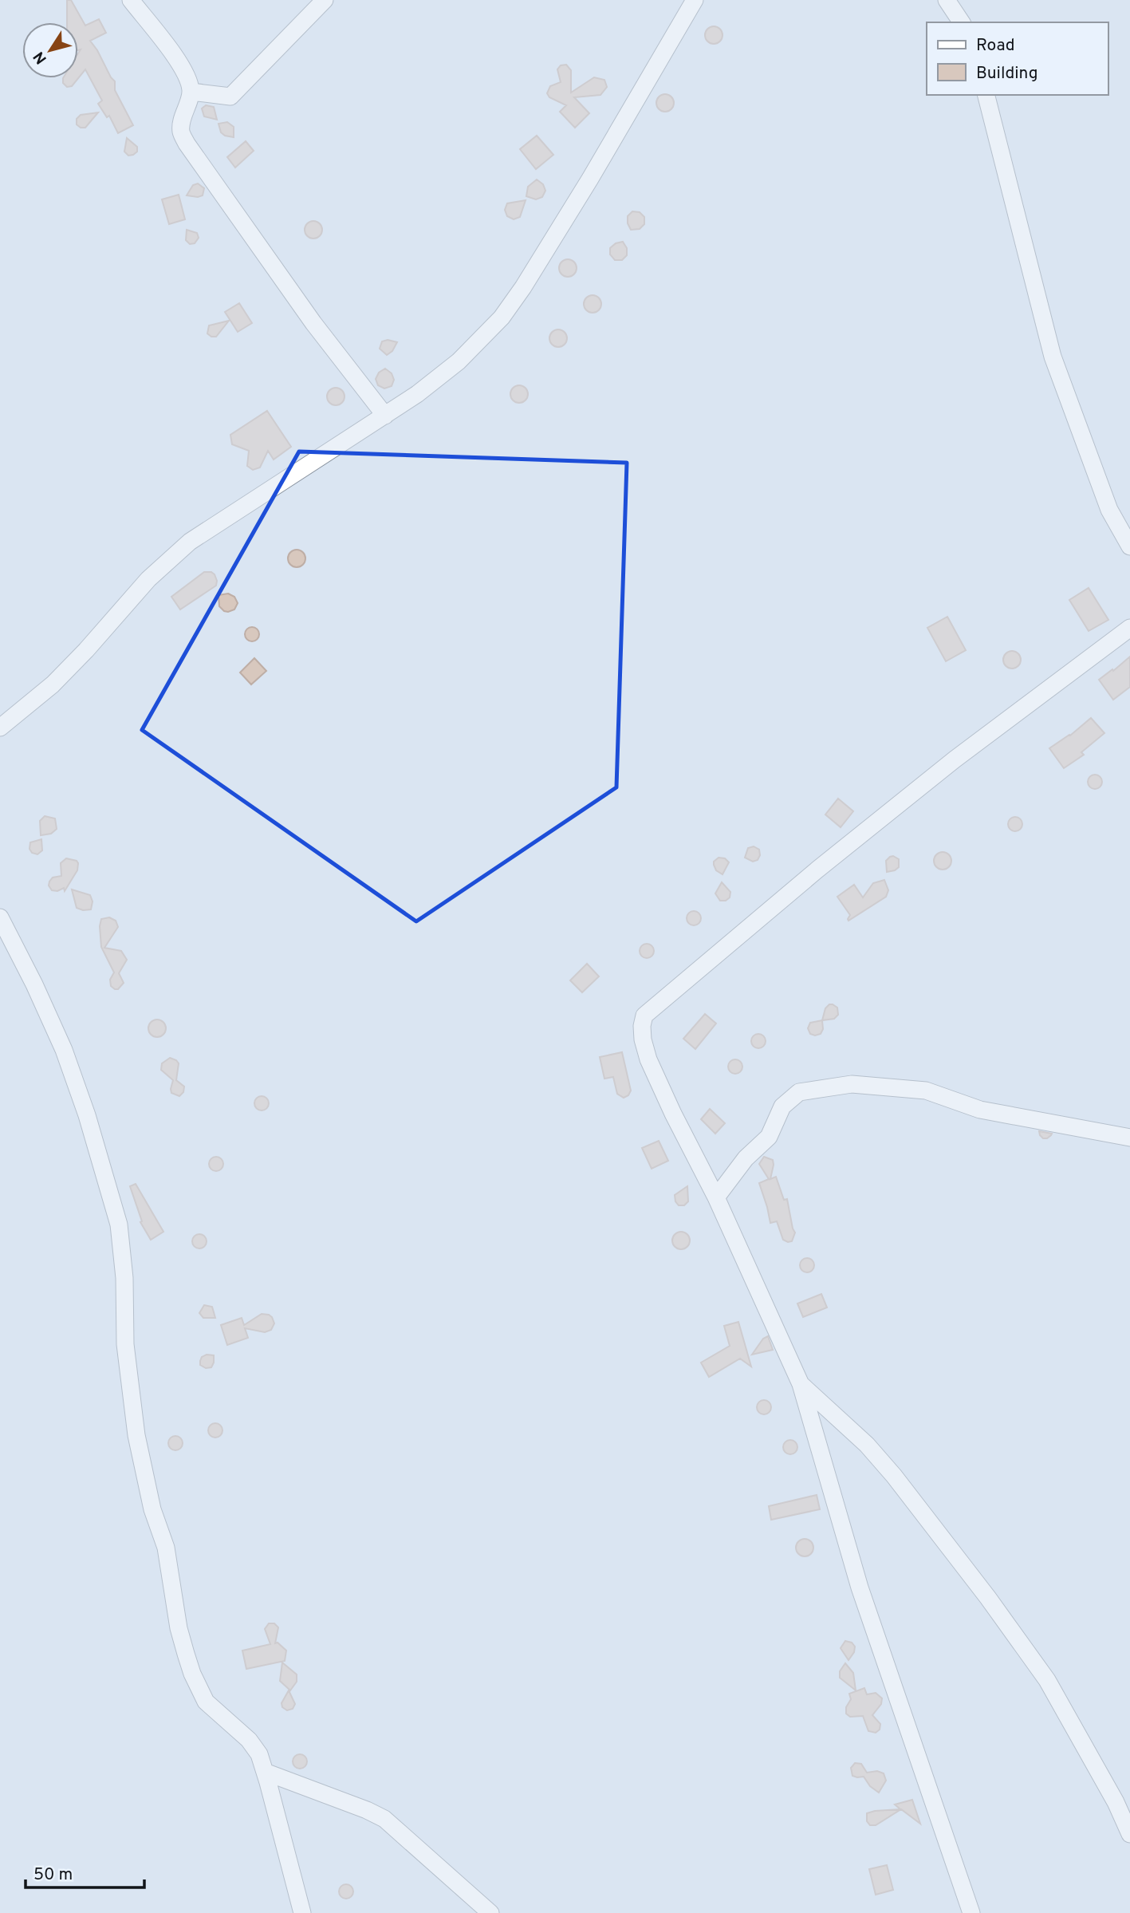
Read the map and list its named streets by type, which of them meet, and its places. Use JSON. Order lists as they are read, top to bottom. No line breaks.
{"legend":["Road","Building"],"scale_bar":"50 m","north":"bottom left"}
